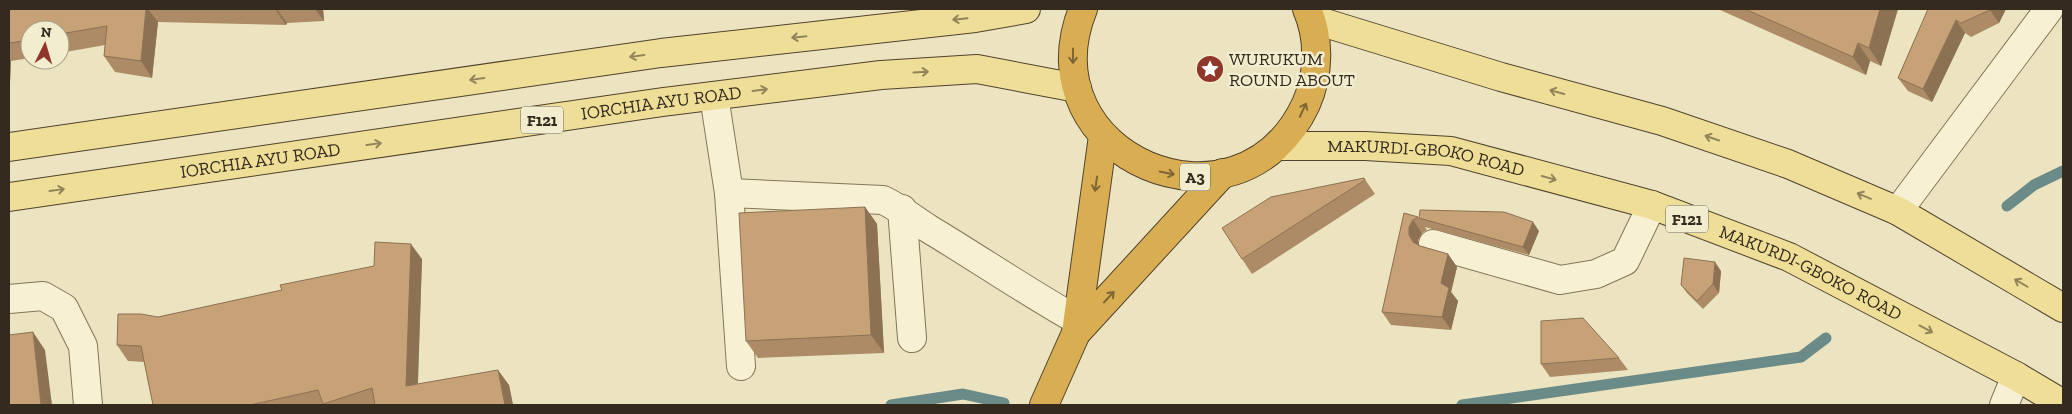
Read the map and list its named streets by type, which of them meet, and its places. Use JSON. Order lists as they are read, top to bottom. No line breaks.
{"streets":{"highway":["A3"],"main road":["IORCHIA AYU ROAD","F121","MAKURDI-GBOKO ROAD"]},"crossings":[["IORCHIA AYU ROAD","A3"],["MAKURDI-GBOKO ROAD","A3"]],"places":{"place":["WURUKUM ROUND ABOUT"]},"north":"top"}
